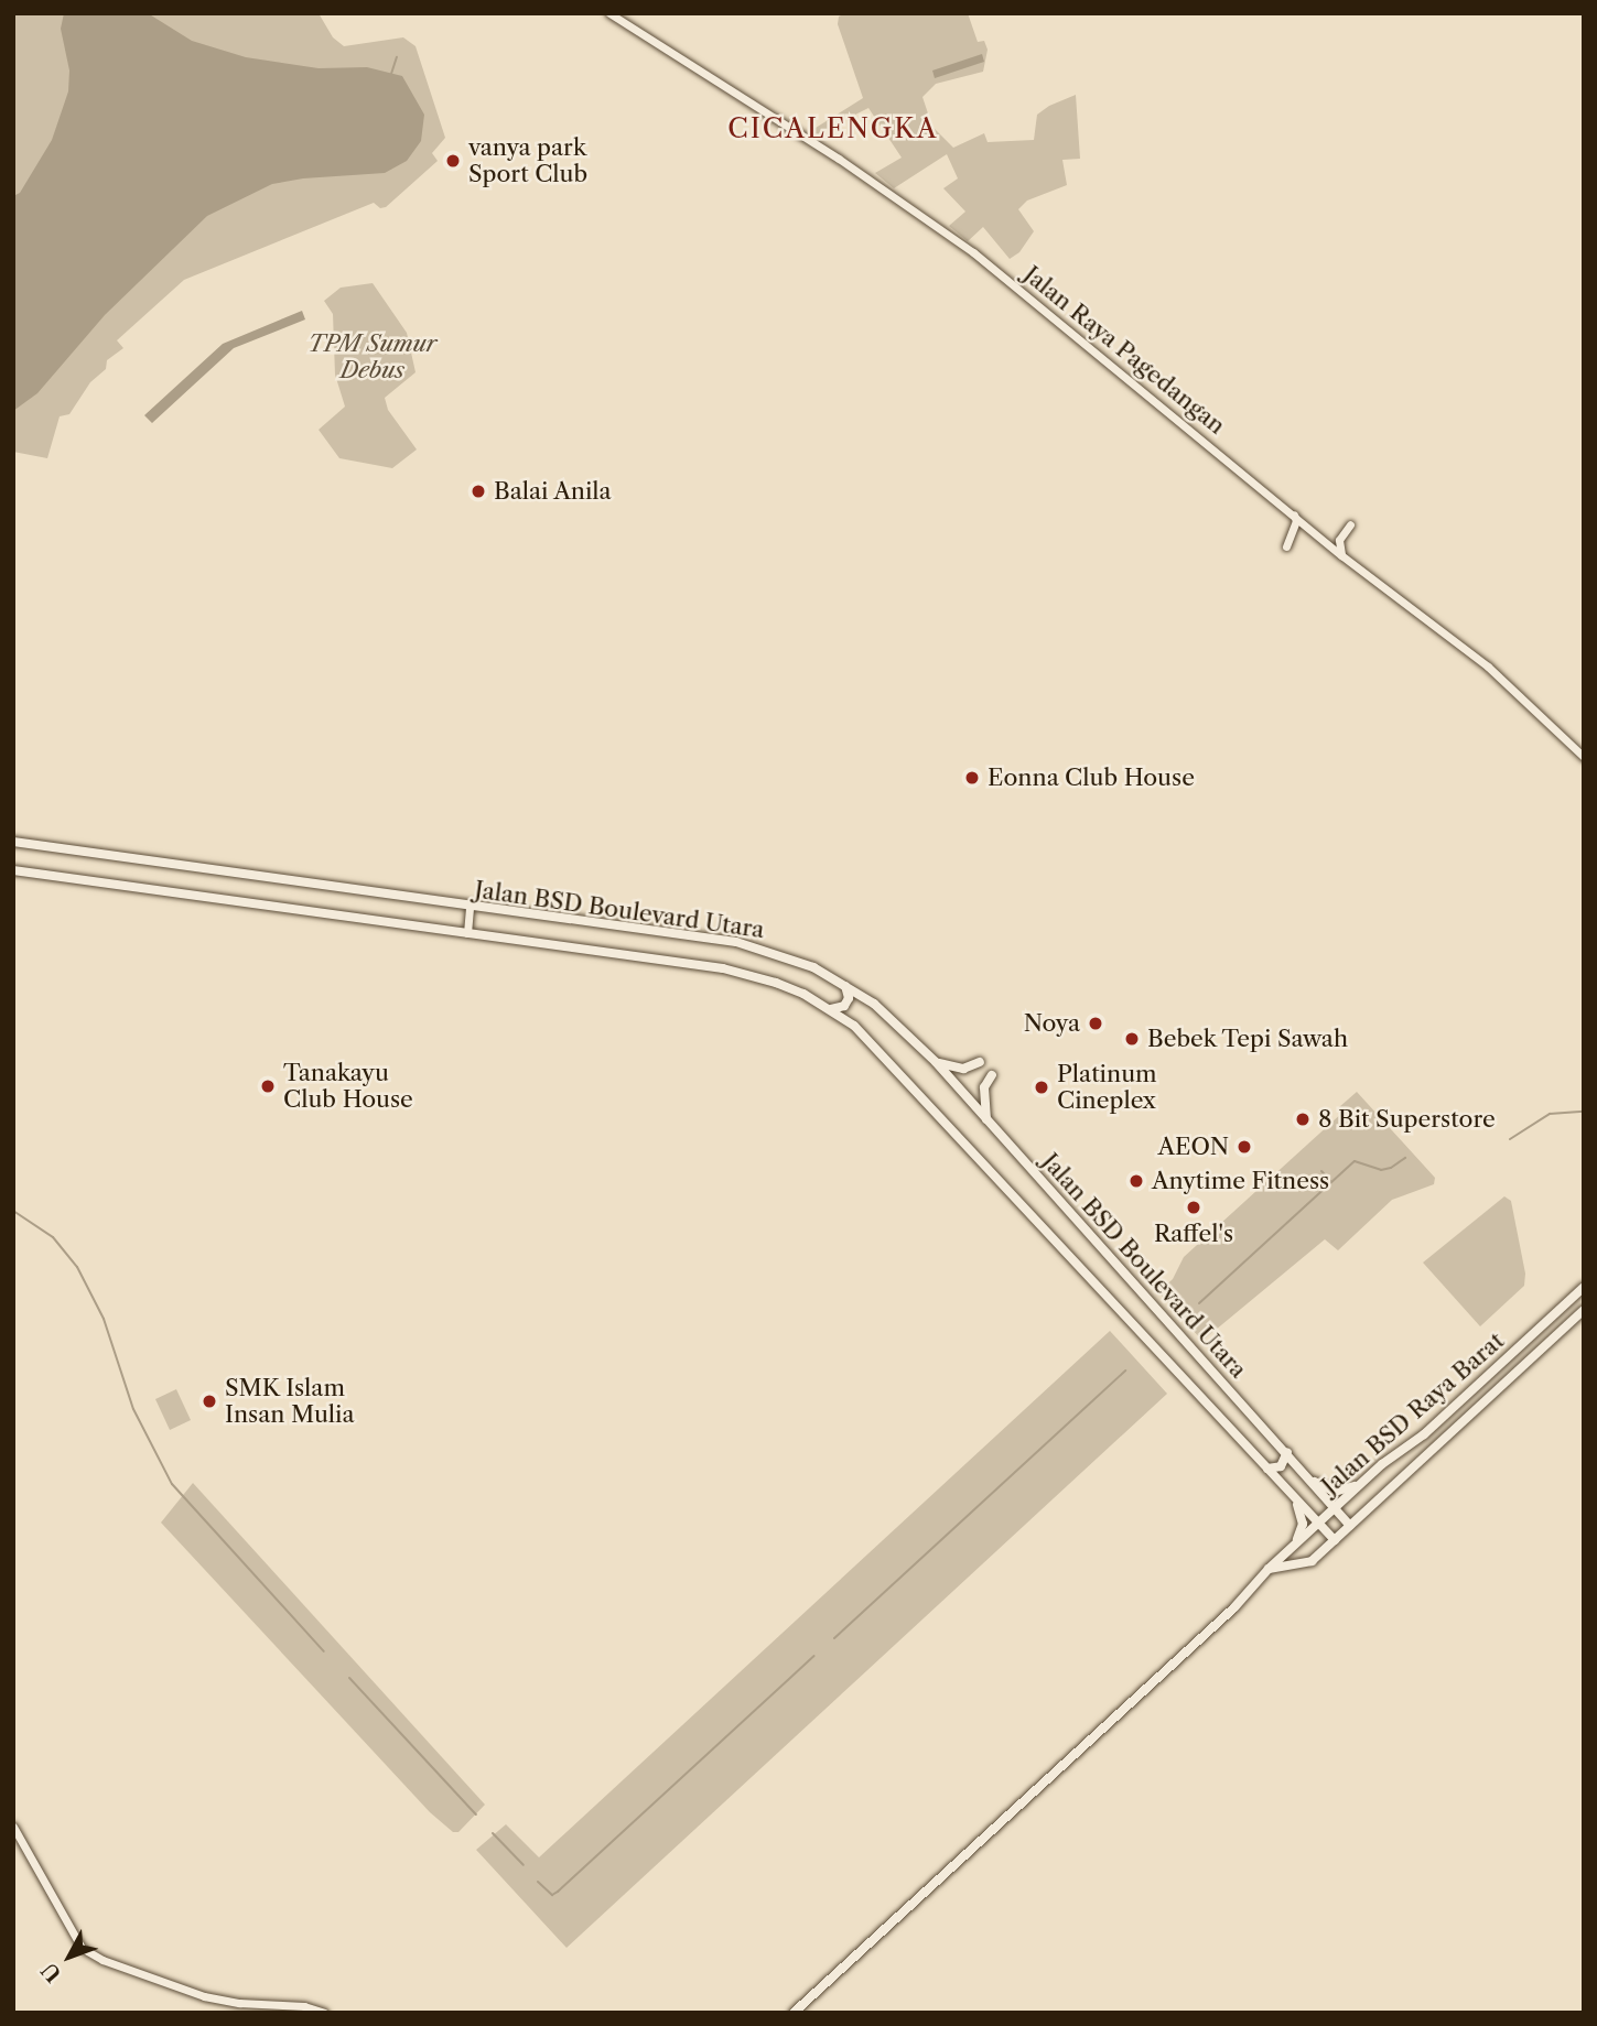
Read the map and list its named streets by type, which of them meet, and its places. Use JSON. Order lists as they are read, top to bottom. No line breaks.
{"streets":{"main road":["Jalan BSD Boulevard Utara","Jalan BSD Raya Barat"],"street":["Jalan Raya Pagedangan"]},"crossings":[["Jalan BSD Boulevard Utara","Jalan BSD Raya Barat"]],"districts":["CICALENGKA"],"parks":["TPM Sumur Debus"],"places":["vanya park Sport Club","Balai Anila","Eonna Club House","Noya","Bebek Tepi Sawah","Tanakayu Club House","Platinum Cineplex","8 Bit Superstore","AEON","Anytime Fitness","Raffel's","SMK Islam Insan Mulia"],"north":"bottom left"}
